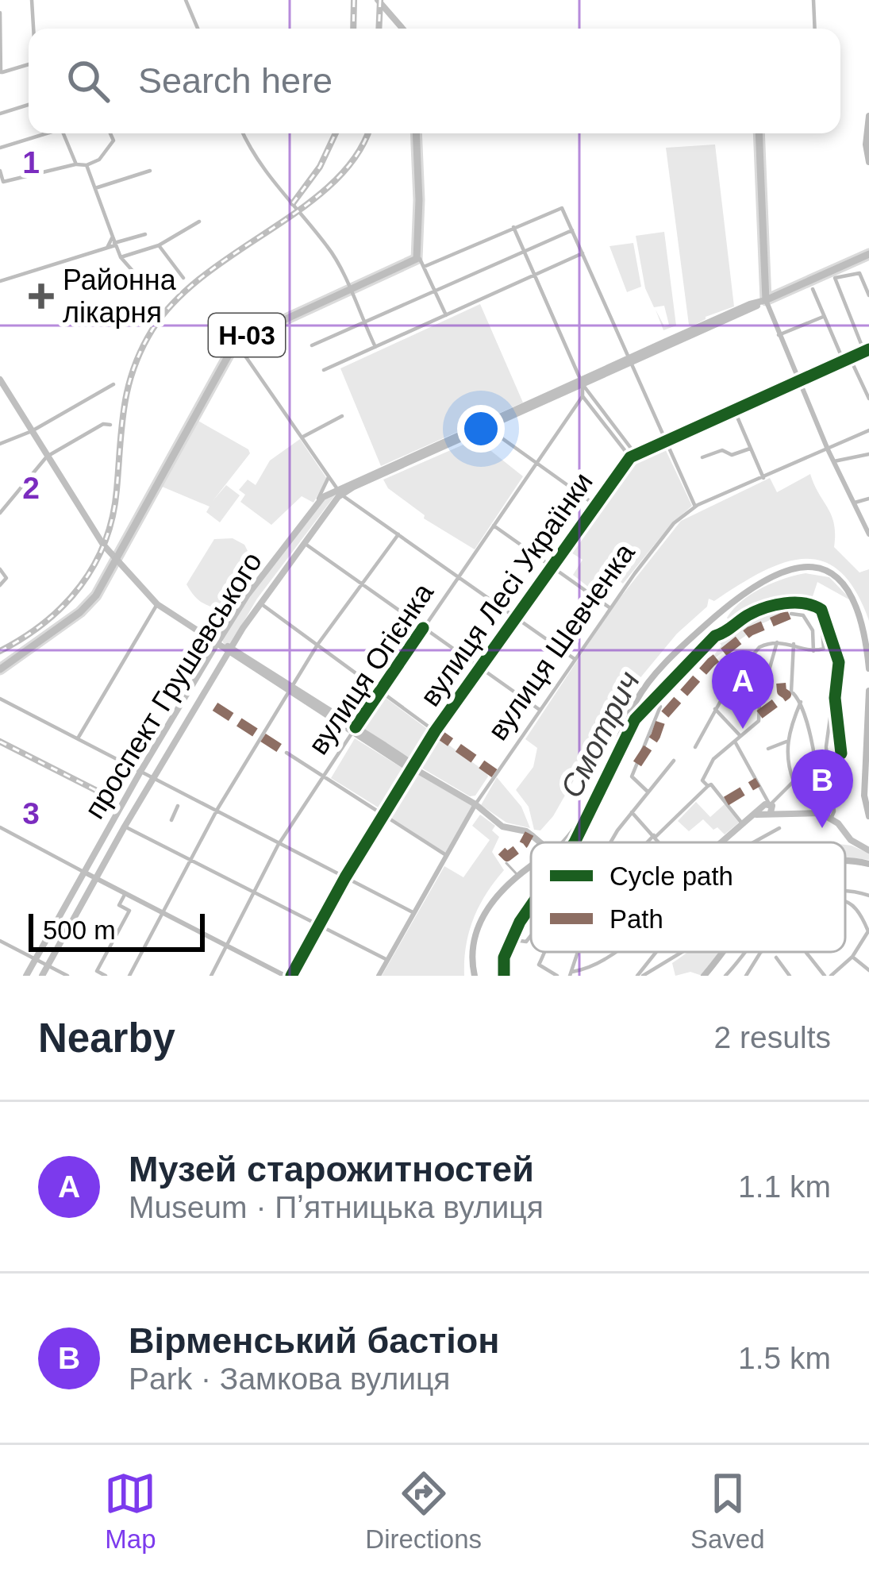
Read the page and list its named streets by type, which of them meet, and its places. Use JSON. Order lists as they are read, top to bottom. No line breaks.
{"streets":{"main road":["Н-03","проспект Грушевського"],"street":["вулиця Лесі Українки","вулиця Шевченка","вулиця Огієнка"]},"water":["Смотрич"],"places":{"health":["Районна лікарня"]},"legend":["Cycle path","Path"],"scale_bar":"500 m","page":{"search":"Search here","pins":["A","B"],"scale":"500 m","heading":["Nearby","2 results"],"list":[{"mark":"A","name":"Музей старожитностей","note":"Museum · Пʼятницька вулиця","value":"1.1 km"},{"mark":"B","name":"Вірменський бастіон","note":"Park · Замкова вулиця","value":"1.5 km"}],"nav":["Map","Directions","Saved"]},"grid":{"rows":["1","2","3"]}}
